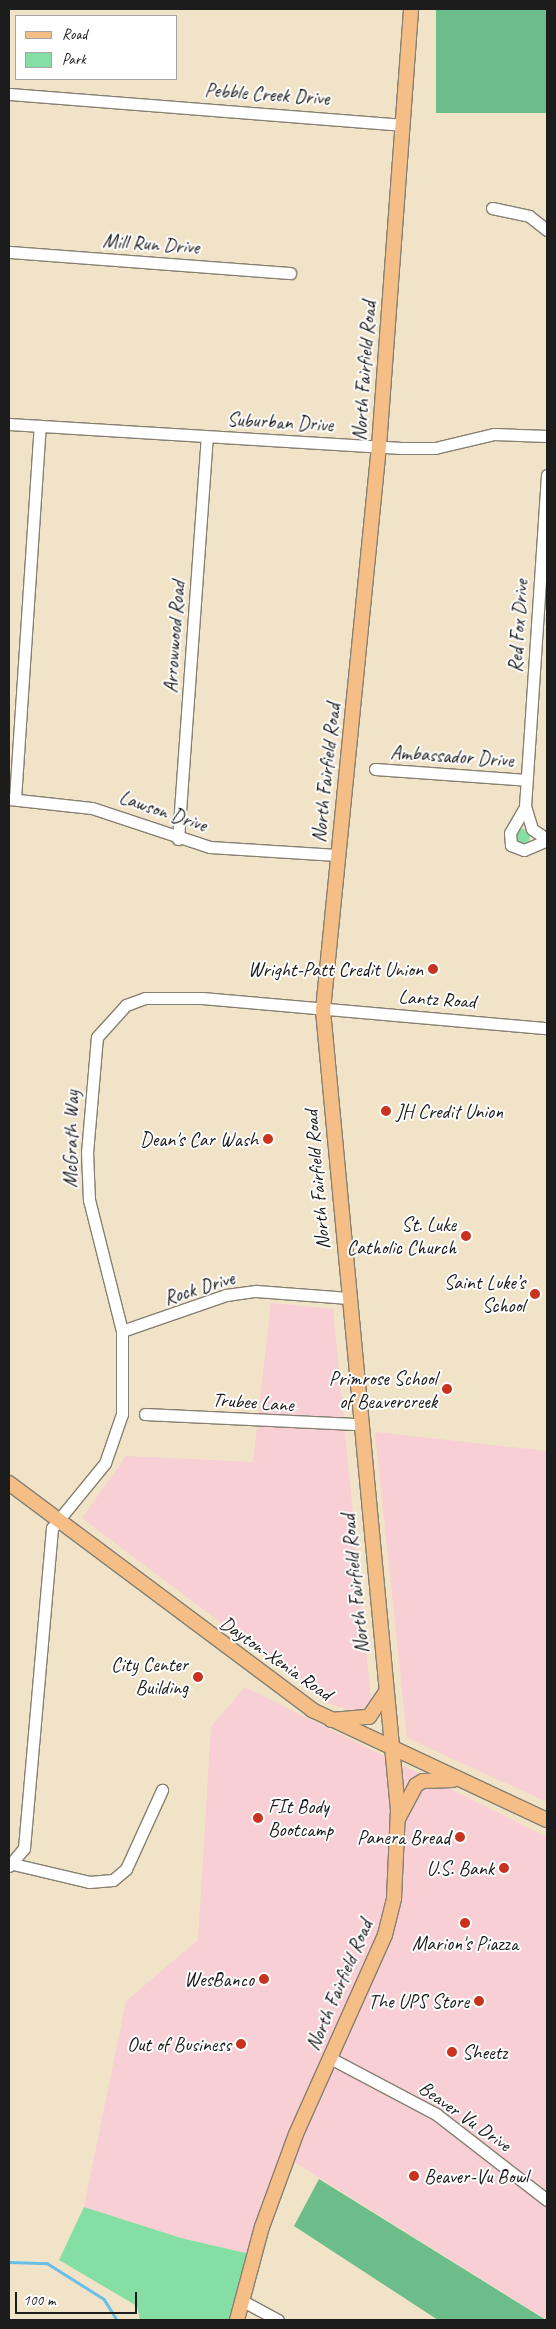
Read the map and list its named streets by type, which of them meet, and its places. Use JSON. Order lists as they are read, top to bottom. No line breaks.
{"streets":{"main road":["North Fairfield Road","Dayton-Xenia Road"],"street":["Pebble Creek Drive","Mill Run Drive","Suburban Drive","Red Fox Drive","Arrowwood Road","Ambassador Drive","Lawson Drive","Lantz Road","McGrath Way","Rock Drive","Trubee Lane","Beaver Vu Drive"]},"crossings":[["Pebble Creek Drive","North Fairfield Road"],["North Fairfield Road","Suburban Drive"],["North Fairfield Road","Lawson Drive"],["North Fairfield Road","Lantz Road"],["North Fairfield Road","McGrath Way"],["North Fairfield Road","Rock Drive"],["North Fairfield Road","Trubee Lane"],["North Fairfield Road","Dayton-Xenia Road"],["North Fairfield Road","Beaver Vu Drive"],["Suburban Drive","Arrowwood Road"],["Red Fox Drive","Ambassador Drive"],["Arrowwood Road","Lawson Drive"],["Lantz Road","McGrath Way"],["McGrath Way","Rock Drive"],["McGrath Way","Dayton-Xenia Road"]],"places":["Wright-Patt Credit Union","JH Credit Union","Dean's Car Wash","St. Luke Catholic Church","Saint Luke’s School","Primrose School of Beavercreek","City Center Building","FIt Body Bootcamp","Panera Bread","U.S. Bank","Marion's Piazza","WesBanco","The UPS Store","Out of Business","Sheetz","Beaver-Vu Bowl"],"legend":["Road","Park"],"scale_bar":"100 m"}
